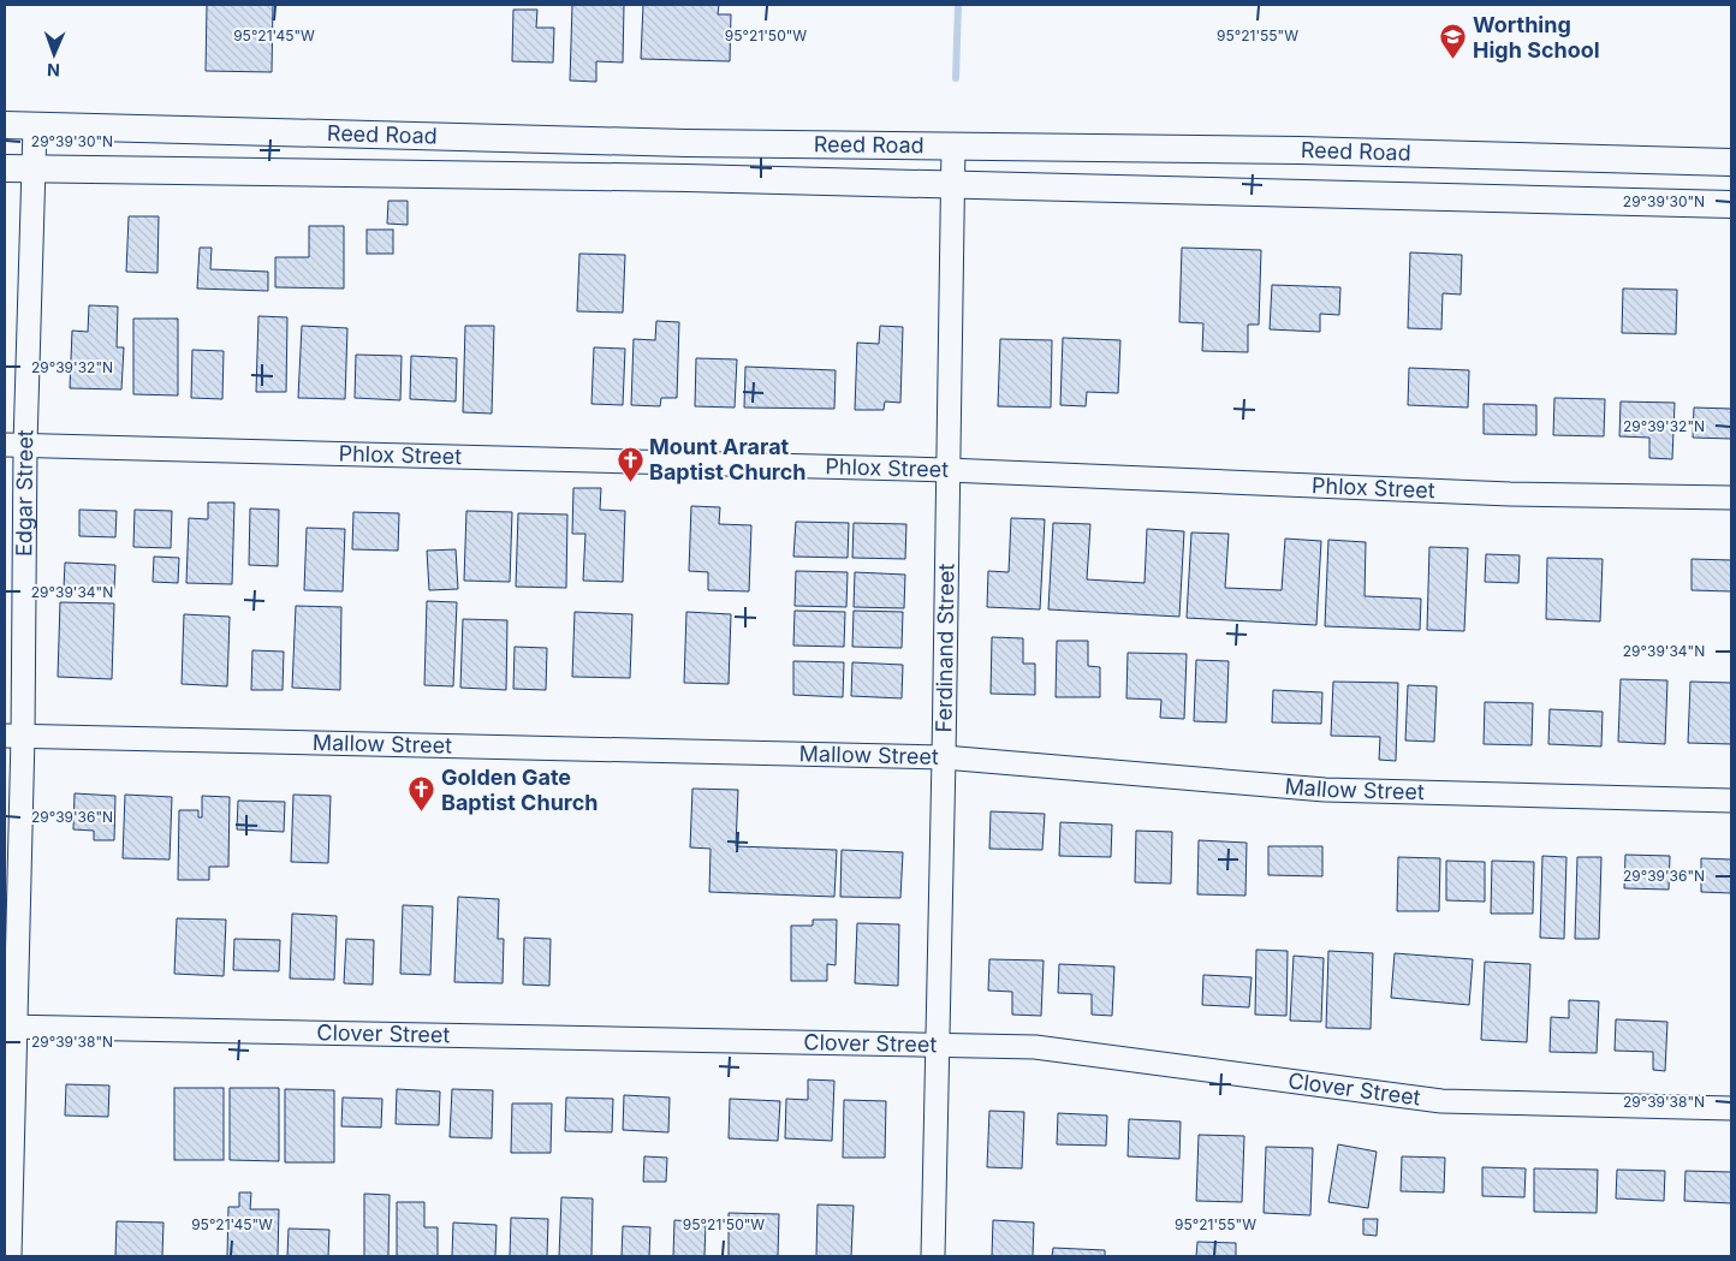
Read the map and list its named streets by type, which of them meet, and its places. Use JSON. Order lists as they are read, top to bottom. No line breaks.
{"streets":{"street":["Reed Road","Phlox Street","Edgar Street","Ferdinand Street","Mallow Street","Clover Street"]},"crossings":[["Reed Road","Edgar Street"],["Reed Road","Ferdinand Street"],["Phlox Street","Edgar Street"],["Phlox Street","Ferdinand Street"],["Edgar Street","Mallow Street"],["Edgar Street","Clover Street"],["Ferdinand Street","Mallow Street"],["Ferdinand Street","Clover Street"]],"places":{"school or university":["Worthing High School"],"church":["Mount Ararat Baptist Church","Golden Gate Baptist Church"]},"north":"bottom","coordinates":["95°21'45\"W","95°21'50\"W","95°21'55\"W","29°39'30\"N","29°39'32\"N","29°39'34\"N","29°39'36\"N","29°39'38\"N"]}
